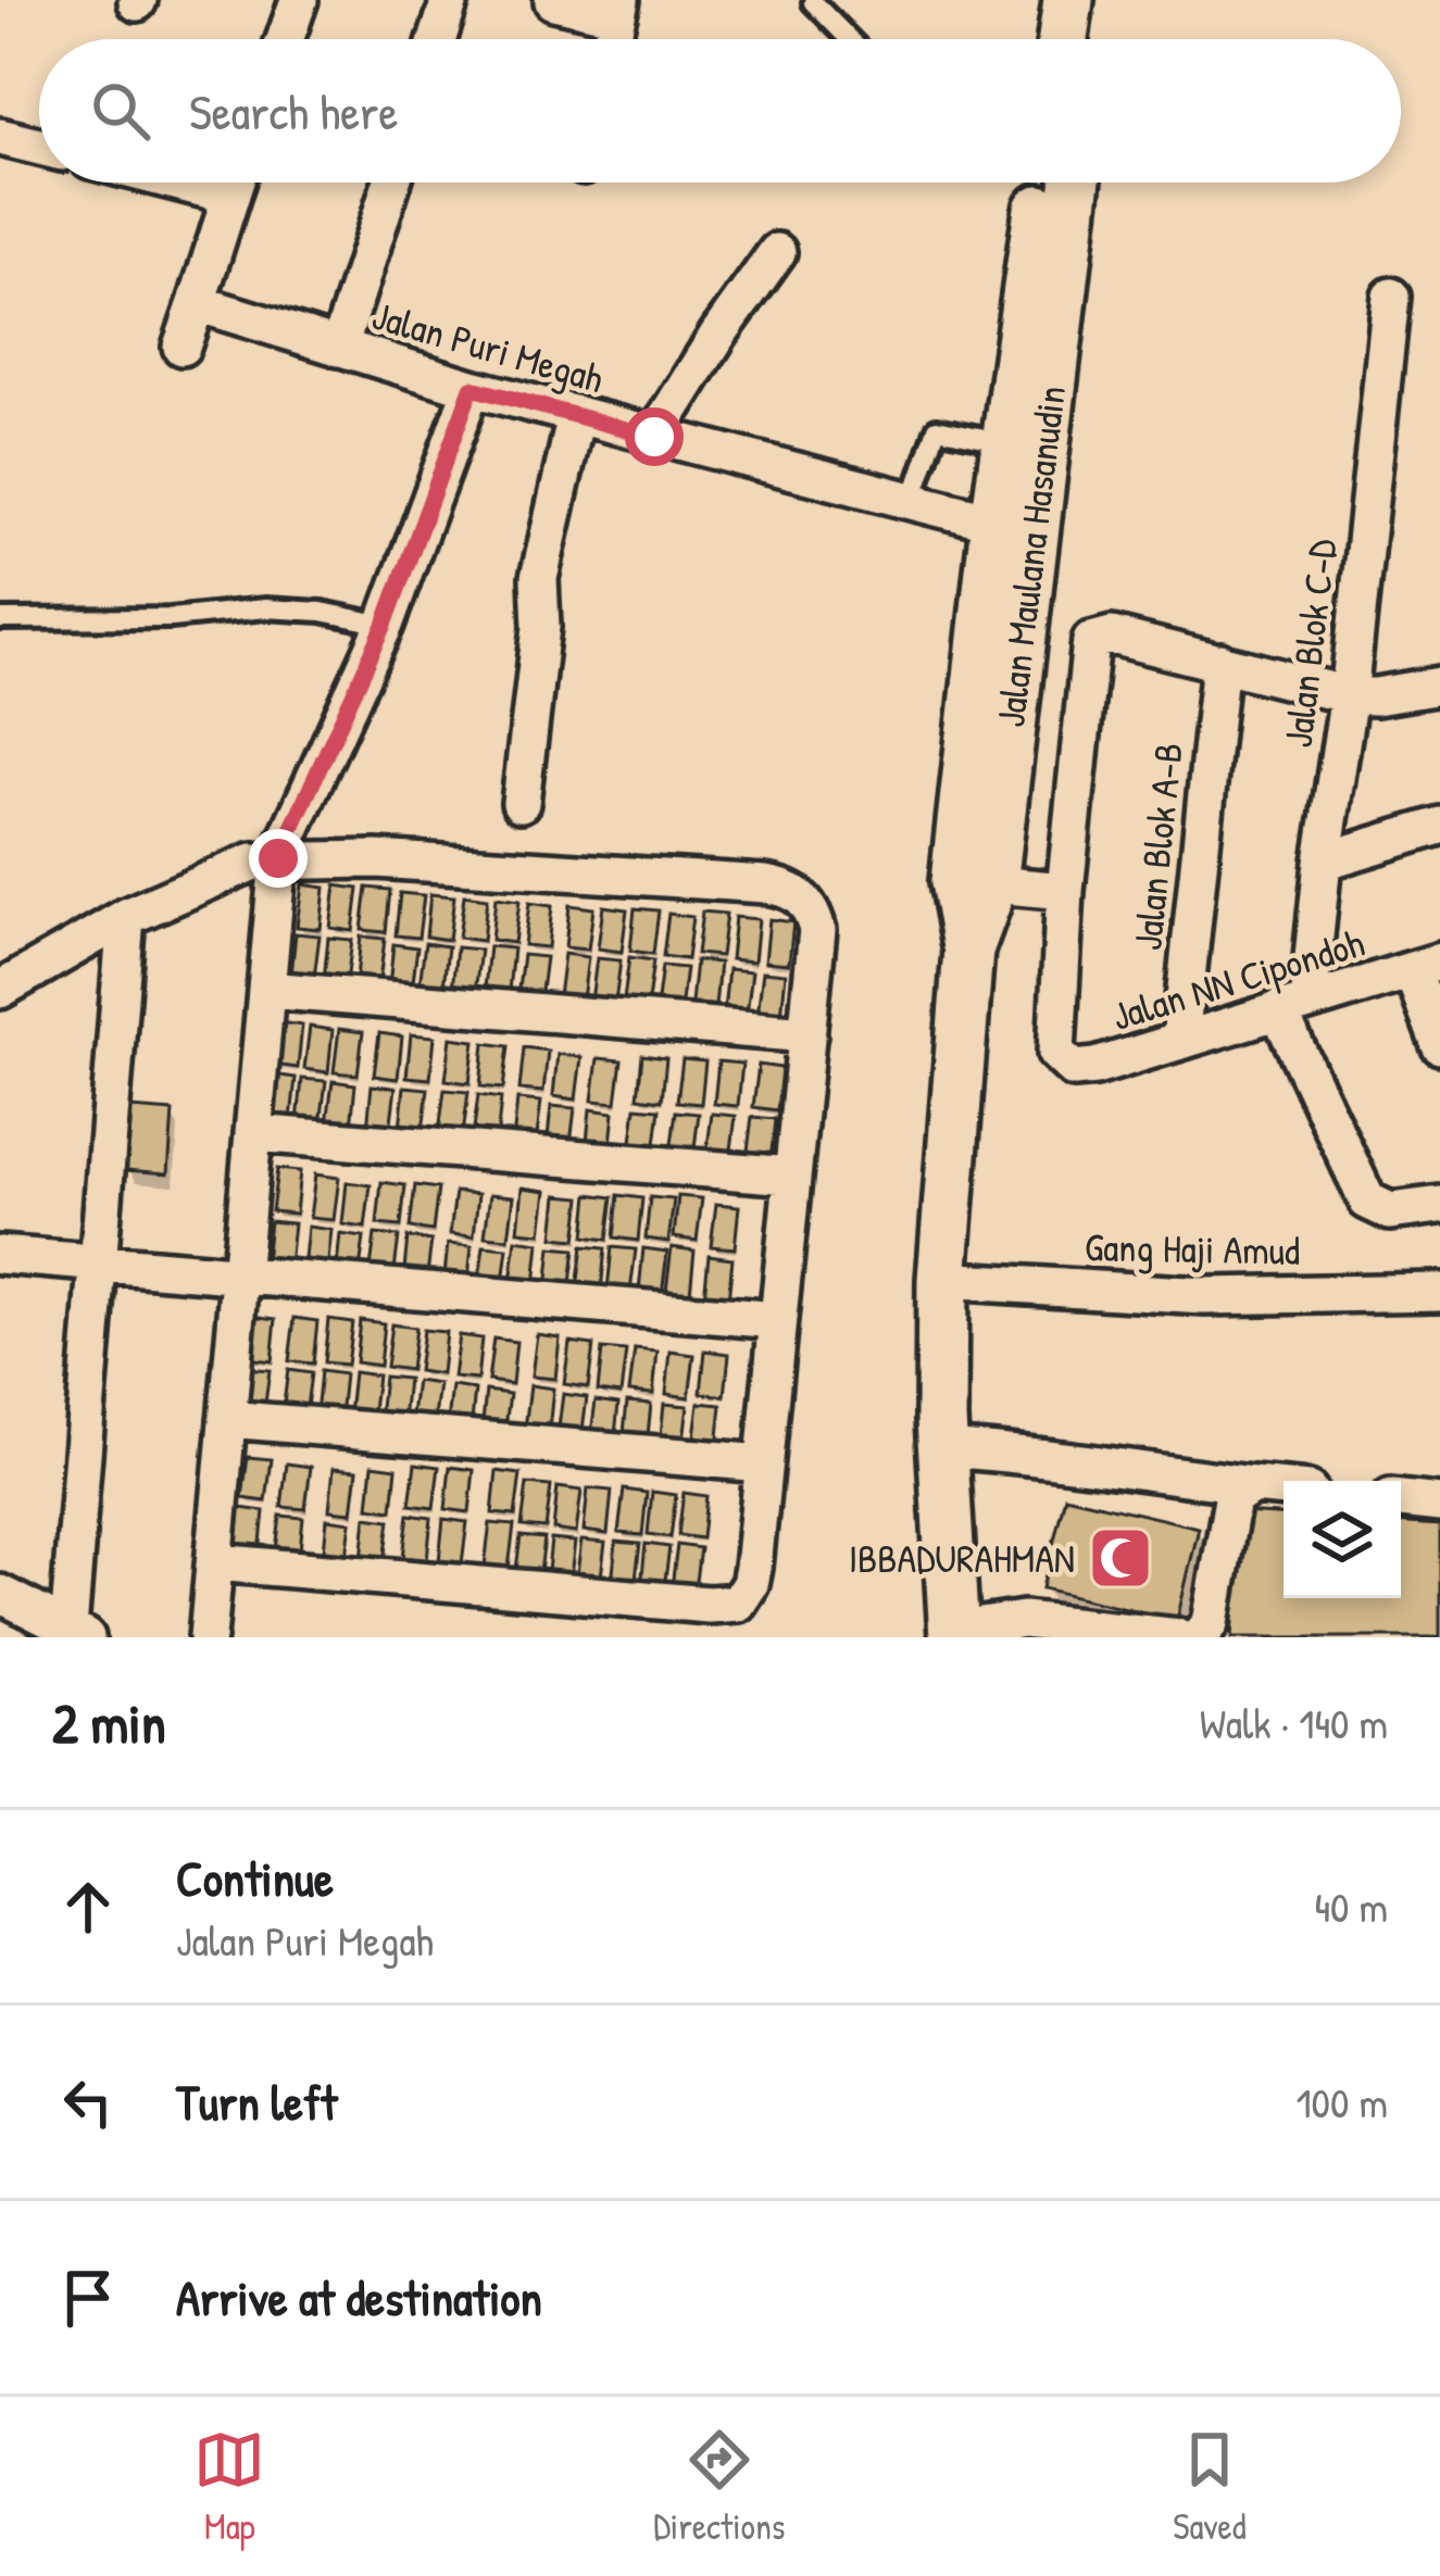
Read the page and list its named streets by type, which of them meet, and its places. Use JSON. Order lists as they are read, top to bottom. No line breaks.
{"streets":{"street":["Jalan Puri Megah","Jalan Maulana Hasanudin","Jalan Blok C-D","Jalan Blok A-B","Jalan NN Cipondoh","Gang Haji Amud"]},"crossings":[["Jalan Puri Megah","Jalan Maulana Hasanudin"],["Jalan Maulana Hasanudin","Gang Haji Amud"],["Jalan Blok C-D","Jalan NN Cipondoh"],["Jalan Blok A-B","Jalan NN Cipondoh"]],"places":{"mosque":["IBBADURAHMAN"]},"page":{"search":"Search here","heading":["2 min","Walk · 140 m"],"list":[["Continue","Jalan Puri Megah","40 m"],["Turn left","100 m"],"Arrive at destination"],"nav":["Map","Directions","Saved"]}}
